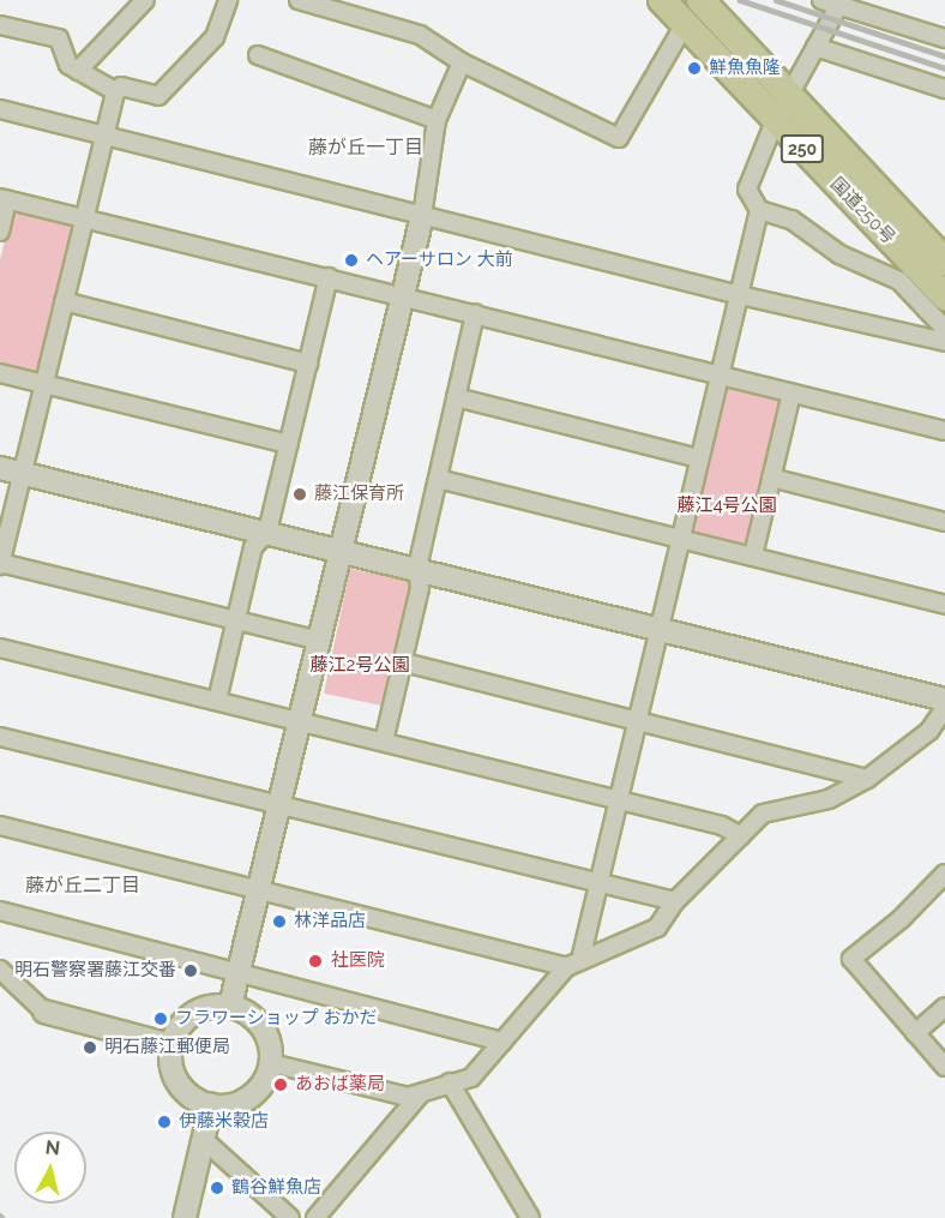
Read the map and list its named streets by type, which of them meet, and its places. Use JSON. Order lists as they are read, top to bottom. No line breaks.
{"streets":{"highway":["250","国道250号"]},"districts":["藤が丘一丁目","藤が丘二丁目"],"parks":["藤江4号公園","藤江2号公園"],"places":["鮮魚魚隆","ヘアーサロン 大前","藤江保育所","林洋品店","社医院","明石警察署藤江交番","フラワーショップ おかだ","明石藤江郵便局","あおば薬局","伊藤米穀店","鶴谷鮮魚店"],"north":"top"}
